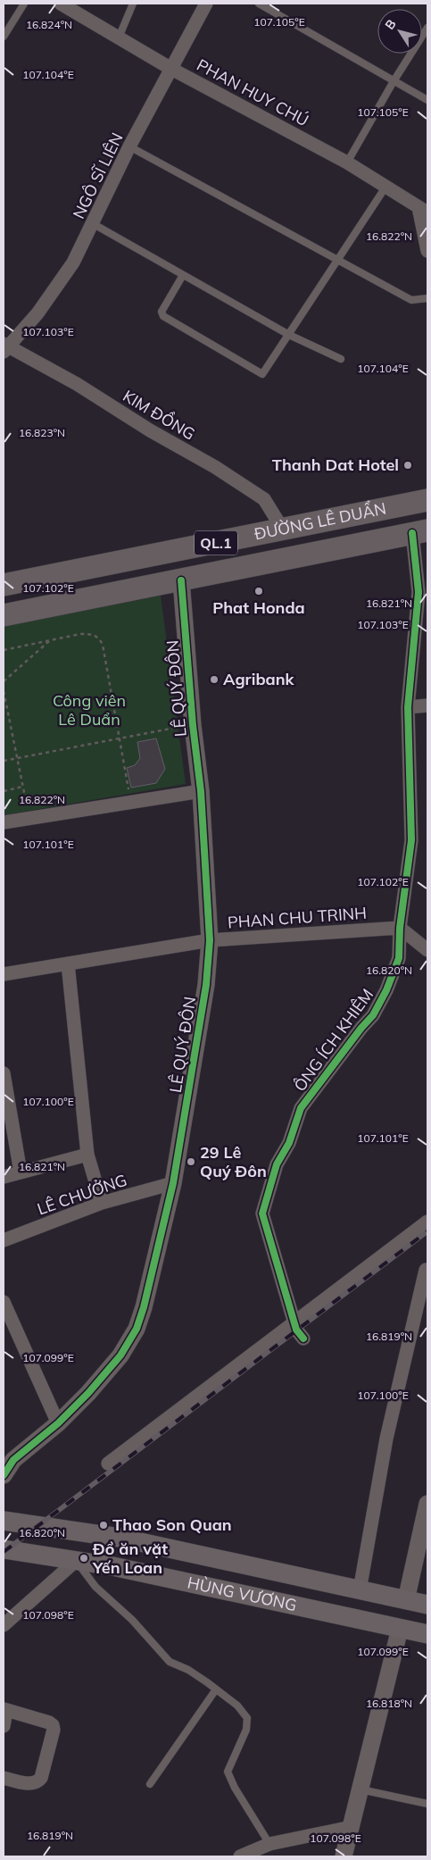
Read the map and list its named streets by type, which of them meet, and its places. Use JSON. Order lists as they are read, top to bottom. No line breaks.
{"streets":{"highway":["ĐƯỜNG LÊ DUẨN","QL.1"],"main road":["HÙNG VƯƠNG"],"street":["PHAN HUY CHÚ","NGÔ SĨ LIÊN","KIM ĐỒNG","LÊ QUÝ ĐÔN","PHAN CHU TRINH","ÔNG ÍCH KHIÊM","LÊ CHƯỞNG"]},"crossings":[["PHAN HUY CHÚ","NGÔ SĨ LIÊN"],["NGÔ SĨ LIÊN","KIM ĐỒNG"],["KIM ĐỒNG","ĐƯỜNG LÊ DUẨN"],["ĐƯỜNG LÊ DUẨN","LÊ QUÝ ĐÔN"],["ĐƯỜNG LÊ DUẨN","ÔNG ÍCH KHIÊM"],["LÊ QUÝ ĐÔN","PHAN CHU TRINH"],["LÊ QUÝ ĐÔN","LÊ CHƯỞNG"],["PHAN CHU TRINH","ÔNG ÍCH KHIÊM"]],"parks":["Công viên Lê Duẩn"],"places":["Thanh Dat Hotel","Phat Honda","Agribank","29 Lê Quý Đôn","Thao Son Quan","Đồ ăn vặt Yến Loan"],"north":"top left","coordinates":["107.105°E","16.824°N","107.104°E","16.822°N","107.103°E","16.823°N","107.102°E","16.821°N","107.101°E","16.820°N","107.100°E","16.819°N","107.099°E","107.098°E","16.818°N"]}
